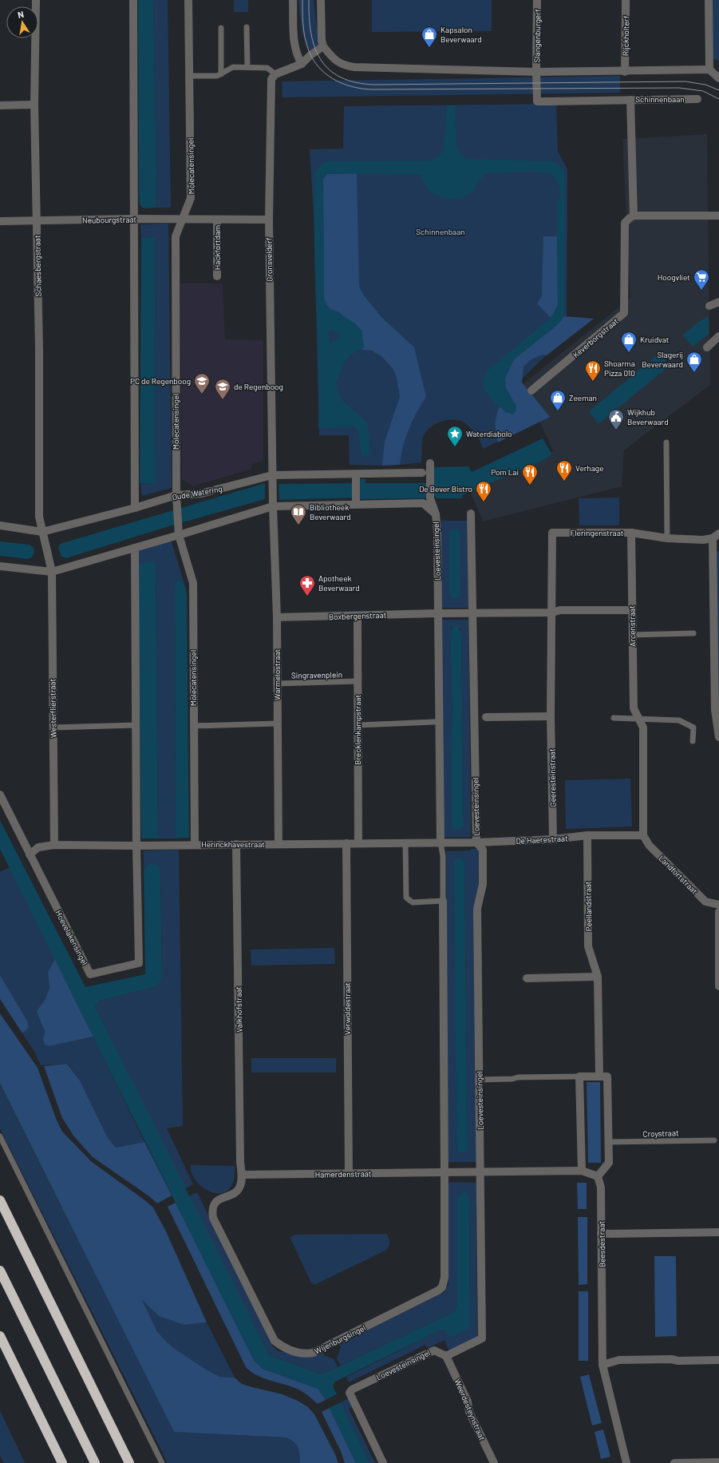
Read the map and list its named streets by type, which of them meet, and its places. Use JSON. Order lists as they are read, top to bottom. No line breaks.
{"streets":{"street":["Slangenburgerf","Rijckholterf","Schinnenbaan","Molecatensingel","Neubourgstraat","Hackfortdam","Gronsvelderf","Schaesbergstraat","Keverborgstraat","Oude Watering","Fleringenstraat","Loevesteinsingel","Boxbergenstraat","Arcenstraat","Warmelostraat","Westerflierstraat","Brecklenkampstraat","Geeresteinstraat","De Haerestraat","Herinckhavestraat","Landfortstraat","Peellandstraat","Hoevelakensingel","Verwoldestraat","Valkhofstraat","Hamerdenstraat","Beesdestraat","Wijenburgsingel","Weerdesteynstraat"],"lane":["Singravenplein","Croystraat"]},"crossings":[["Slangenburgerf","Schinnenbaan"],["Molecatensingel","Neubourgstraat"],["Molecatensingel","Hackfortdam"],["Molecatensingel","Oude Watering"],["Molecatensingel","Herinckhavestraat"],["Neubourgstraat","Hackfortdam"],["Neubourgstraat","Schaesbergstraat"],["Hackfortdam","Gronsvelderf"],["Gronsvelderf","Oude Watering"],["Gronsvelderf","Warmelostraat"],["Schaesbergstraat","Oude Watering"],["Fleringenstraat","Arcenstraat"],["Fleringenstraat","Geeresteinstraat"],["Loevesteinsingel","Boxbergenstraat"],["Loevesteinsingel","De Haerestraat"],["Loevesteinsingel","Herinckhavestraat"],["Loevesteinsingel","Hamerdenstraat"],["Loevesteinsingel","Wijenburgsingel"],["Loevesteinsingel","Weerdesteynstraat"],["Boxbergenstraat","Warmelostraat"],["Boxbergenstraat","Brecklenkampstraat"],["Arcenstraat","De Haerestraat"],["Arcenstraat","Landfortstraat"],["Warmelostraat","Singravenplein"],["Warmelostraat","Herinckhavestraat"],["Singravenplein","Brecklenkampstraat"],["Westerflierstraat","Herinckhavestraat"],["Brecklenkampstraat","Herinckhavestraat"],["Geeresteinstraat","De Haerestraat"],["De Haerestraat","Herinckhavestraat"],["De Haerestraat","Landfortstraat"],["De Haerestraat","Peellandstraat"],["Herinckhavestraat","Hoevelakensingel"],["Herinckhavestraat","Verwoldestraat"],["Herinckhavestraat","Valkhofstraat"],["Verwoldestraat","Hamerdenstraat"],["Valkhofstraat","Hamerdenstraat"],["Valkhofstraat","Wijenburgsingel"],["Hamerdenstraat","Wijenburgsingel"]],"parks":["Schinnenbaan"],"places":{"shop":["Kapsalon Beverwaard","Kruidvat","Slagerij Beverwaard","Zeeman"],"supermarket":["Hoogvliet"],"restaurant":["Shoarma Pizza 010","Verhage","Pom Lai","De Bever Bistro"],"school or university":["PC de Regenboog","de Regenboog"],"public building":["Wijkhub Beverwaard"],"place":["Waterdiabolo"],"library":["Bibliotheek Beverwaard"],"pharmacy":["Apotheek Beverwaard"]},"north":"top"}
